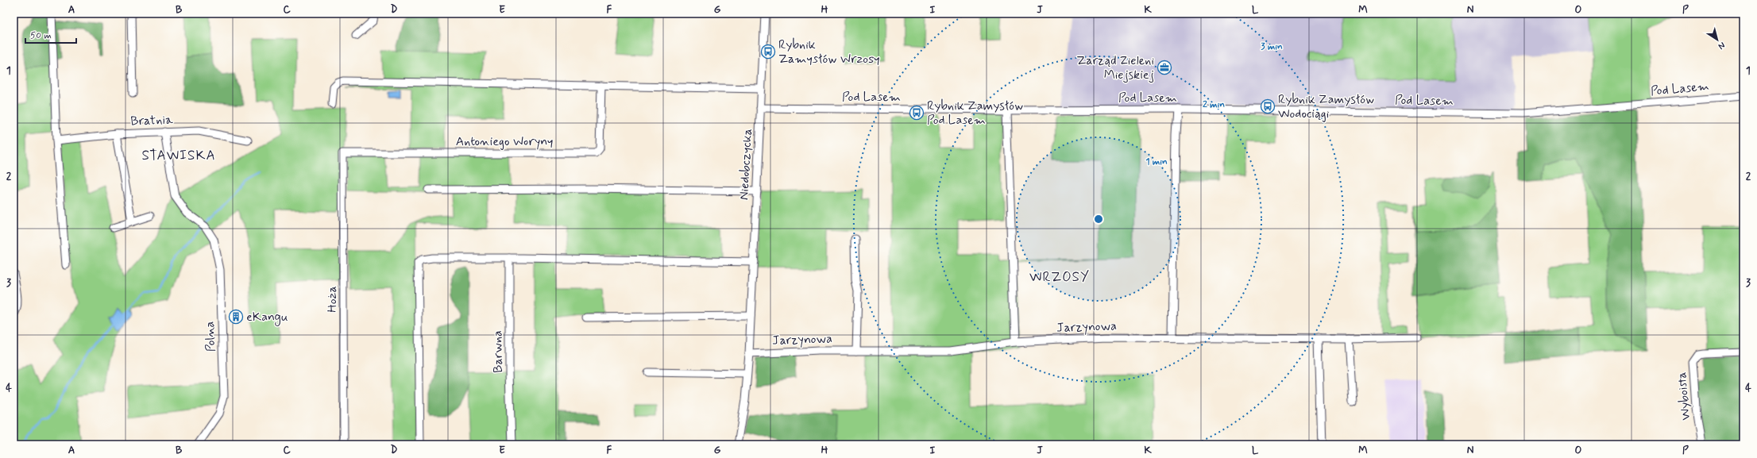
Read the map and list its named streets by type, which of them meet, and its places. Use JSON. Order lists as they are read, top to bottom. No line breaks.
{"streets":{"street":["Pod Lasem","Bratnia","Antoniego Woryny","Niedobczycka","Hoża","Jarzynowa","Polna","Barwna","Wyboista"]},"crossings":[["Pod Lasem","Niedobczycka"],["Bratnia","Polna"],["Antoniego Woryny","Hoża"],["Niedobczycka","Jarzynowa"]],"districts":["STAWISKA","WRZOSY"],"places":{"bus stop":["Rybnik Zamysłów Wrzosy","Rybnik Zamysłów Wodociągi","Rybnik Zamysłów Pod Lasem"],"office":["Zarząd Zieleni Miejskiej"],"building":["eKangu"]},"scale_bar":"50 m","north":"bottom right","grid":{"columns":["A","B","C","D","E","F","G","H","I","J","K","L","M","N","O","P"],"rows":["1","2","3","4"]},"rings":["3 min","2 min","1 min"]}
